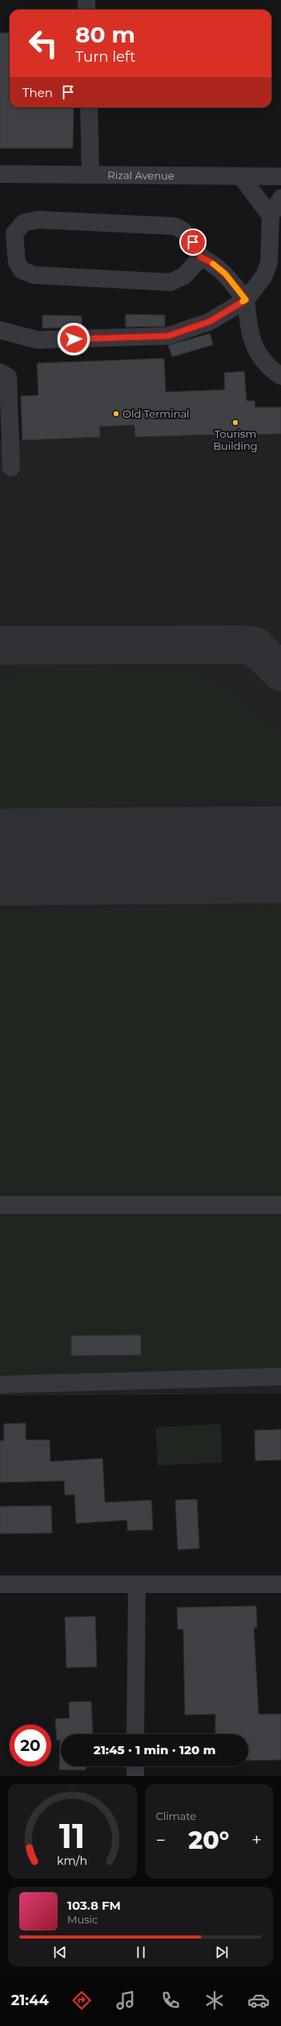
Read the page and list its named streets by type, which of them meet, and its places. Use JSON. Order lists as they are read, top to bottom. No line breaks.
{"streets":{"street":["Rizal Avenue"]},"places":["Old Terminal","Tourism Building"],"page":{"turn":["80 m","Turn left"],"then":"Then","limit":"20","trip":"21:45 · 1 min · 120 m","tile":"Climate","heat":["−","20°","+"],"song":["103.8 FM","Music"],"tabs":"21:44","gauge":["11","km/h"]}}
